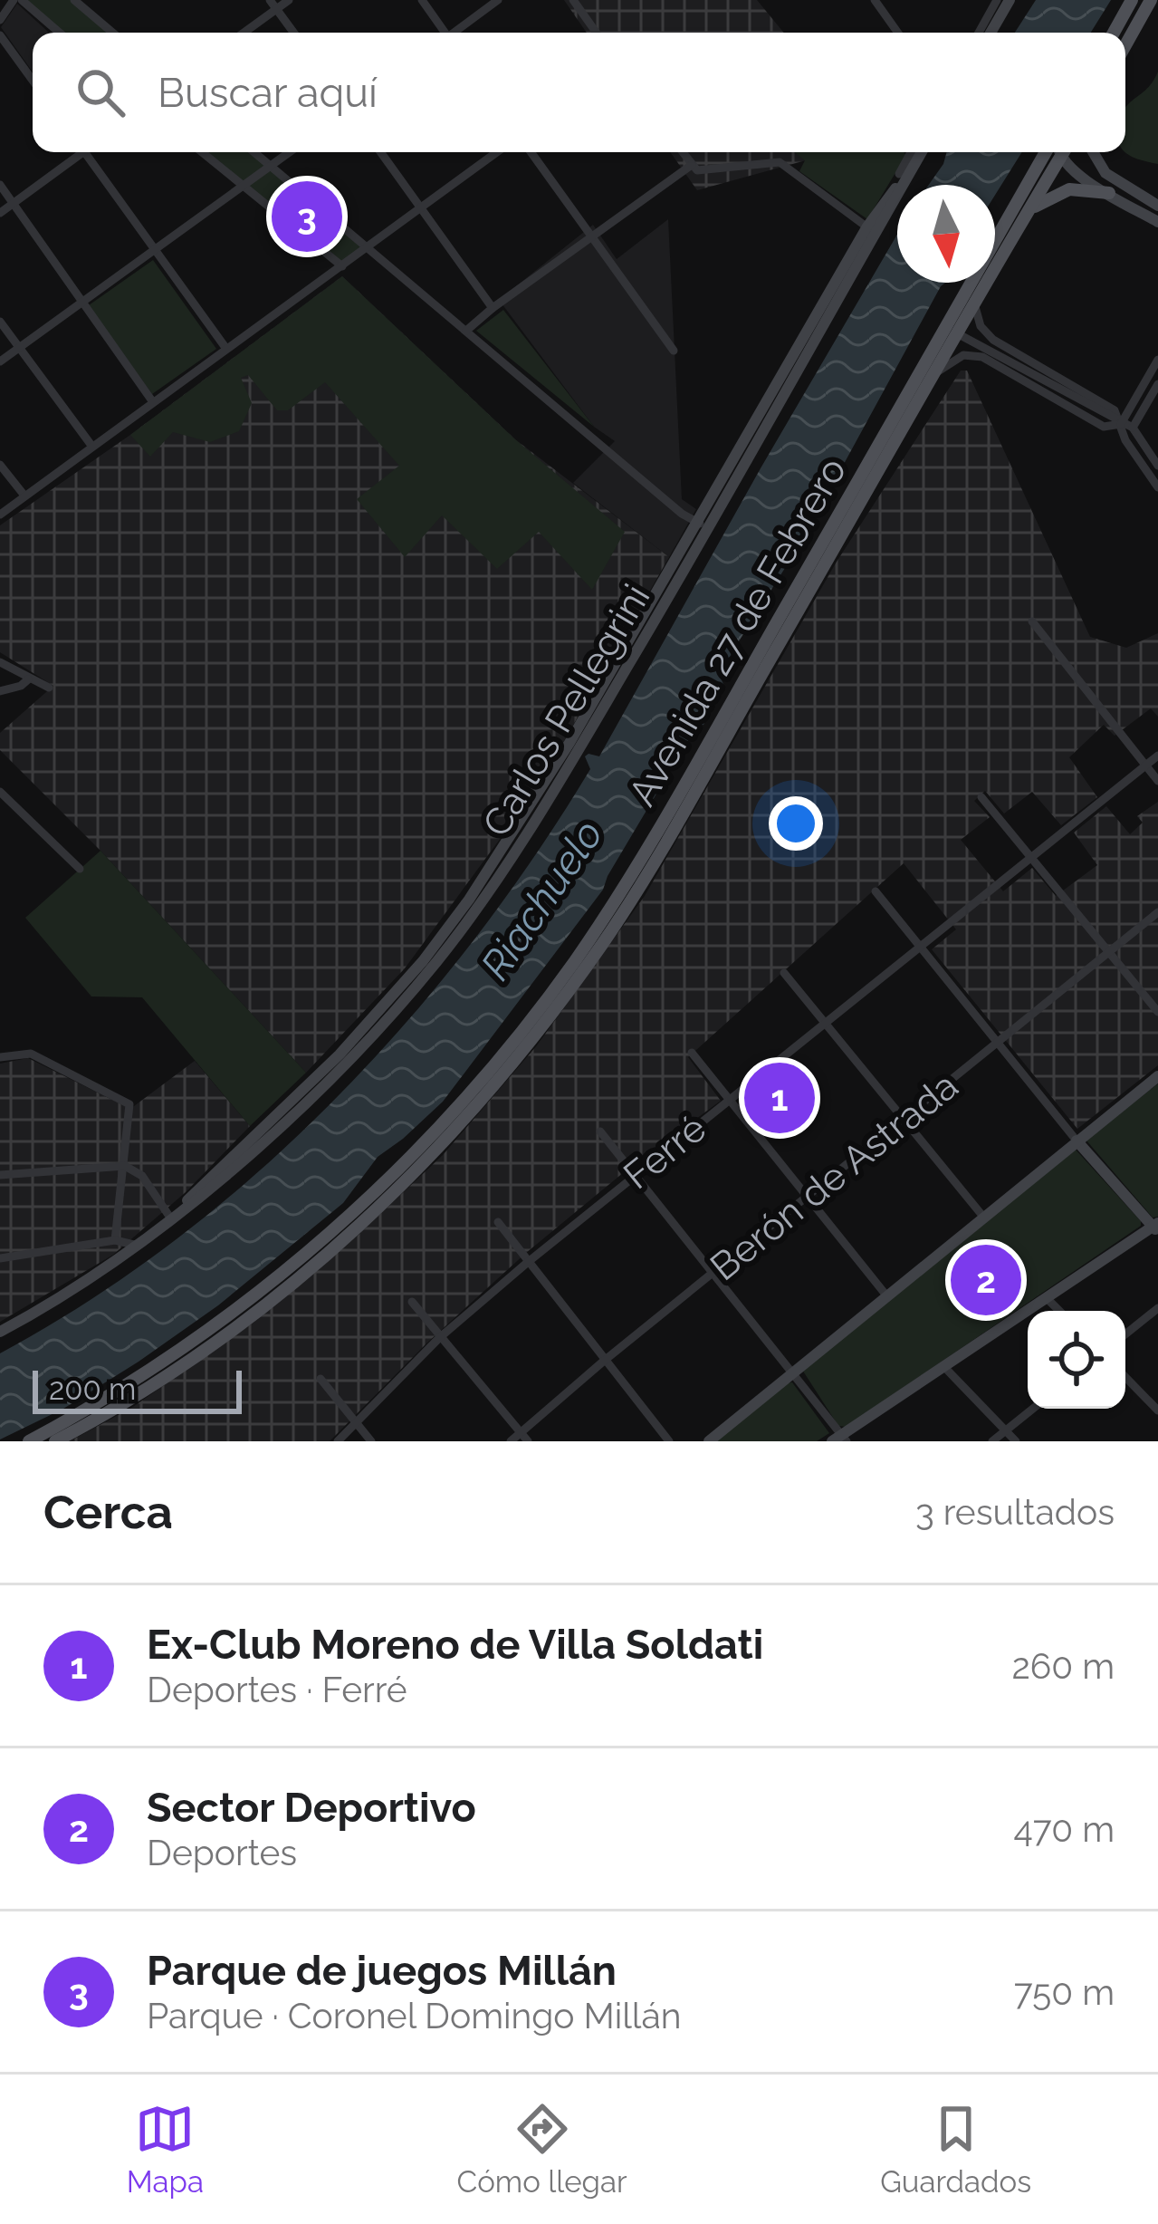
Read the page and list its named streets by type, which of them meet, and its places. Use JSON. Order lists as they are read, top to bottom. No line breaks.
{"streets":{"main road":["Avenida 27 de Febrero","Carlos Pellegrini"],"street":["Ferré","Berón de Astrada"]},"water":["Riachuelo"],"scale_bar":"200 m","north":"bottom","page":{"search":"Buscar aquí","pins":["3","1","2"],"scale":"200 m","heading":["Cerca","3 resultados"],"list":[{"mark":"1","name":"Ex-Club Moreno de Villa Soldati","note":"Deportes · Ferré","value":"260 m"},{"mark":"2","name":"Sector Deportivo","note":"Deportes","value":"470 m"},{"mark":"3","name":"Parque de juegos Millán","note":"Parque · Coronel Domingo Millán","value":"750 m"}],"nav":["Mapa","Cómo llegar","Guardados"]}}
